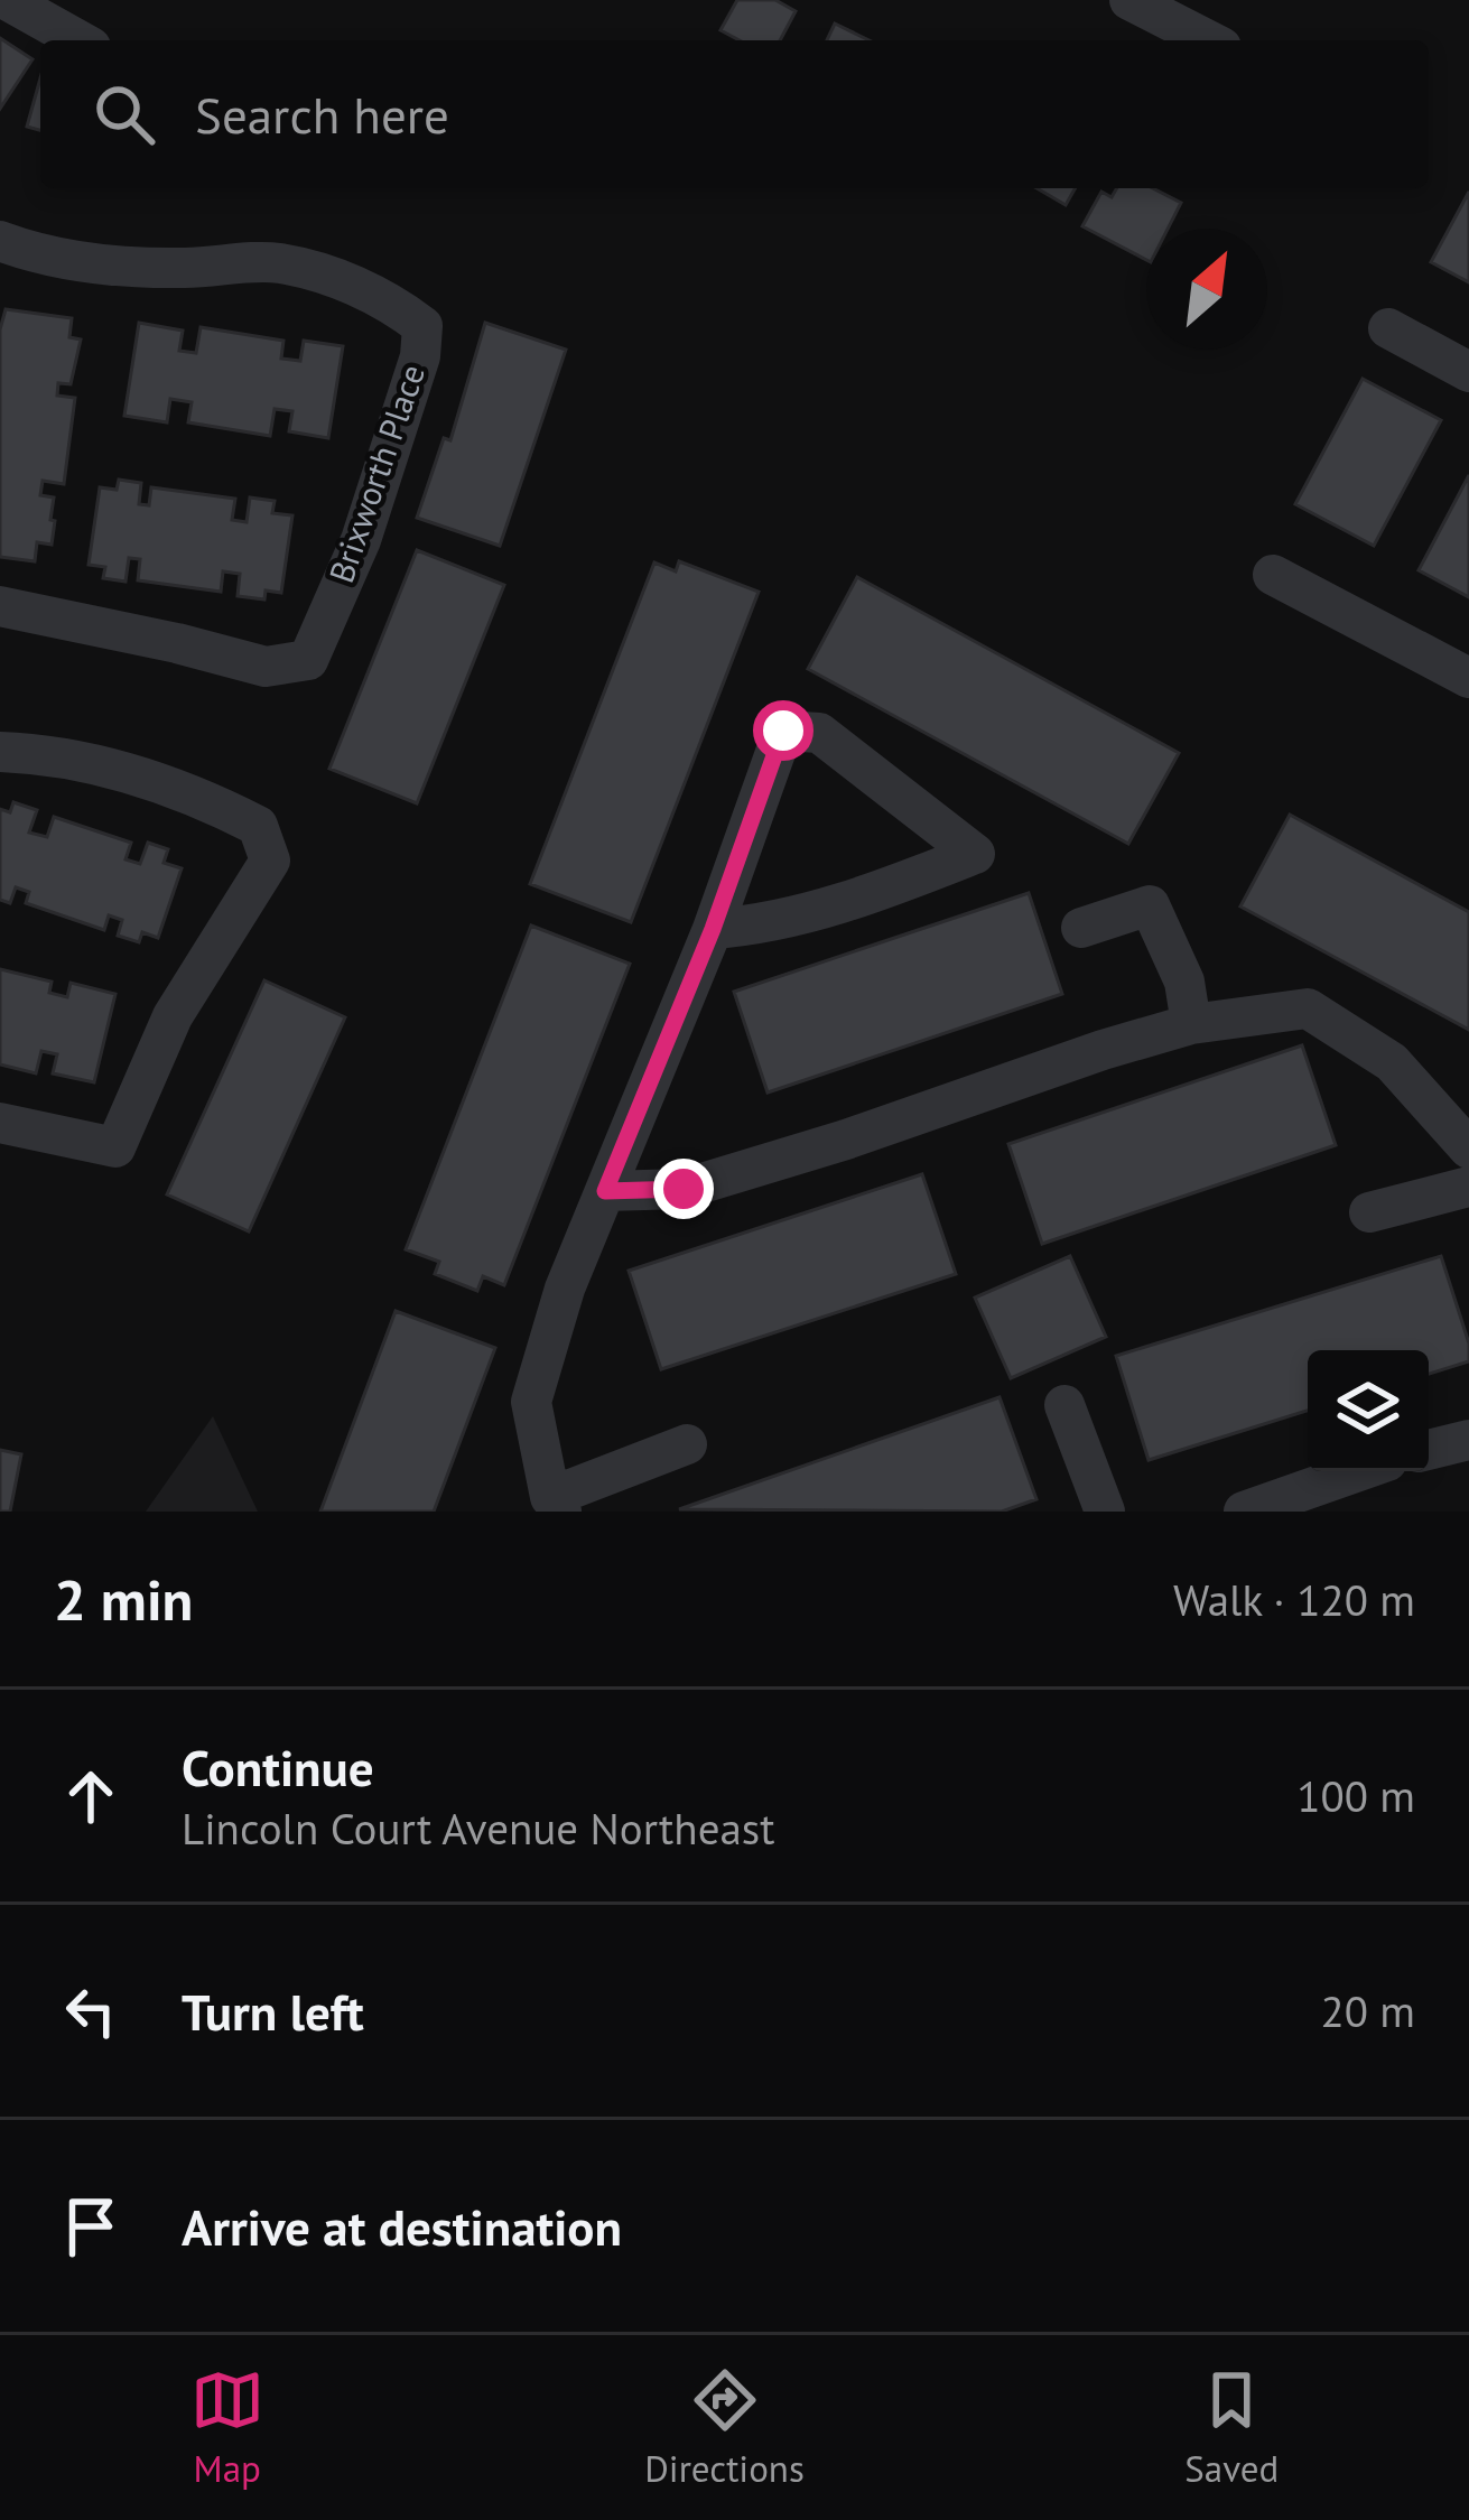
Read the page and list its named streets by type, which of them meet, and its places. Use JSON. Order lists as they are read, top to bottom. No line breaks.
{"streets":{"street":["Brixworth Place"]},"north":"top right","page":{"search":"Search here","heading":["2 min","Walk · 120 m"],"list":[["Continue","Lincoln Court Avenue Northeast","100 m"],["Turn left","20 m"],"Arrive at destination"],"nav":["Map","Directions","Saved"]}}
